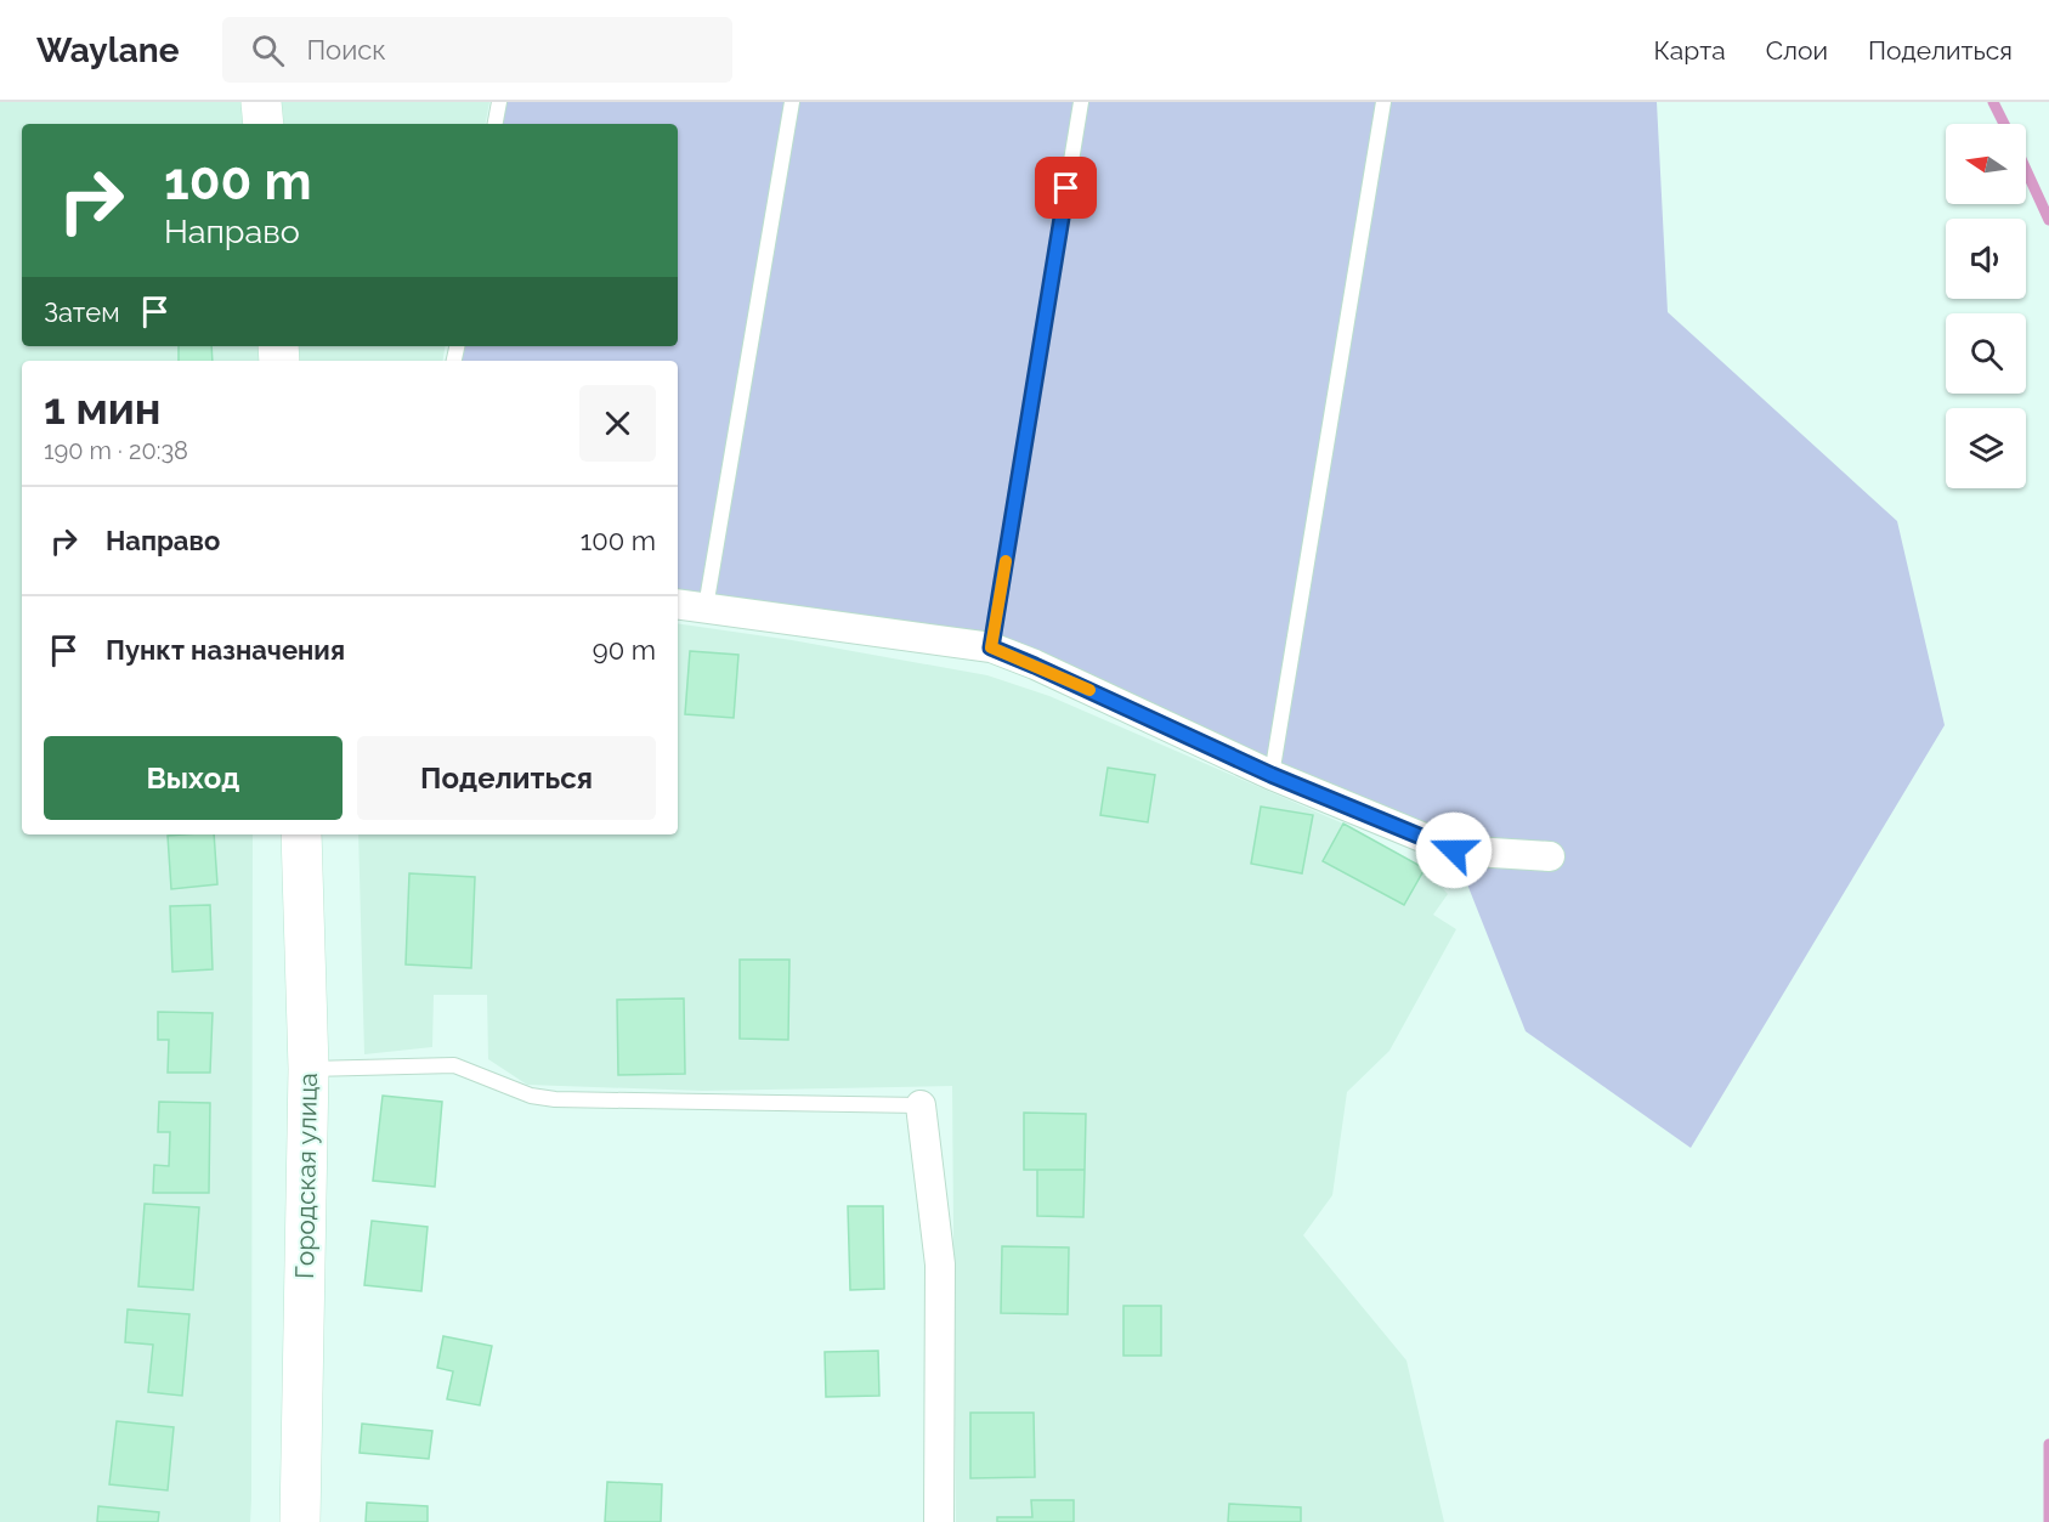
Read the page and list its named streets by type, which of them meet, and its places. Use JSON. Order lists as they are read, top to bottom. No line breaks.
{"streets":{"street":["Городская улица"]},"north":"left","page":{"header":"Waylane","search":"Поиск","nav":["Карта","Слои","Поделиться"],"turn":["100 m","Направо"],"then":"Затем","heading":["1 мин","190 m · 20:38"],"list":[{"name":"Направо","value":"100 m"},{"name":"Пункт назначения","value":"90 m"}],"buttons":["Выход","Поделиться"]}}
